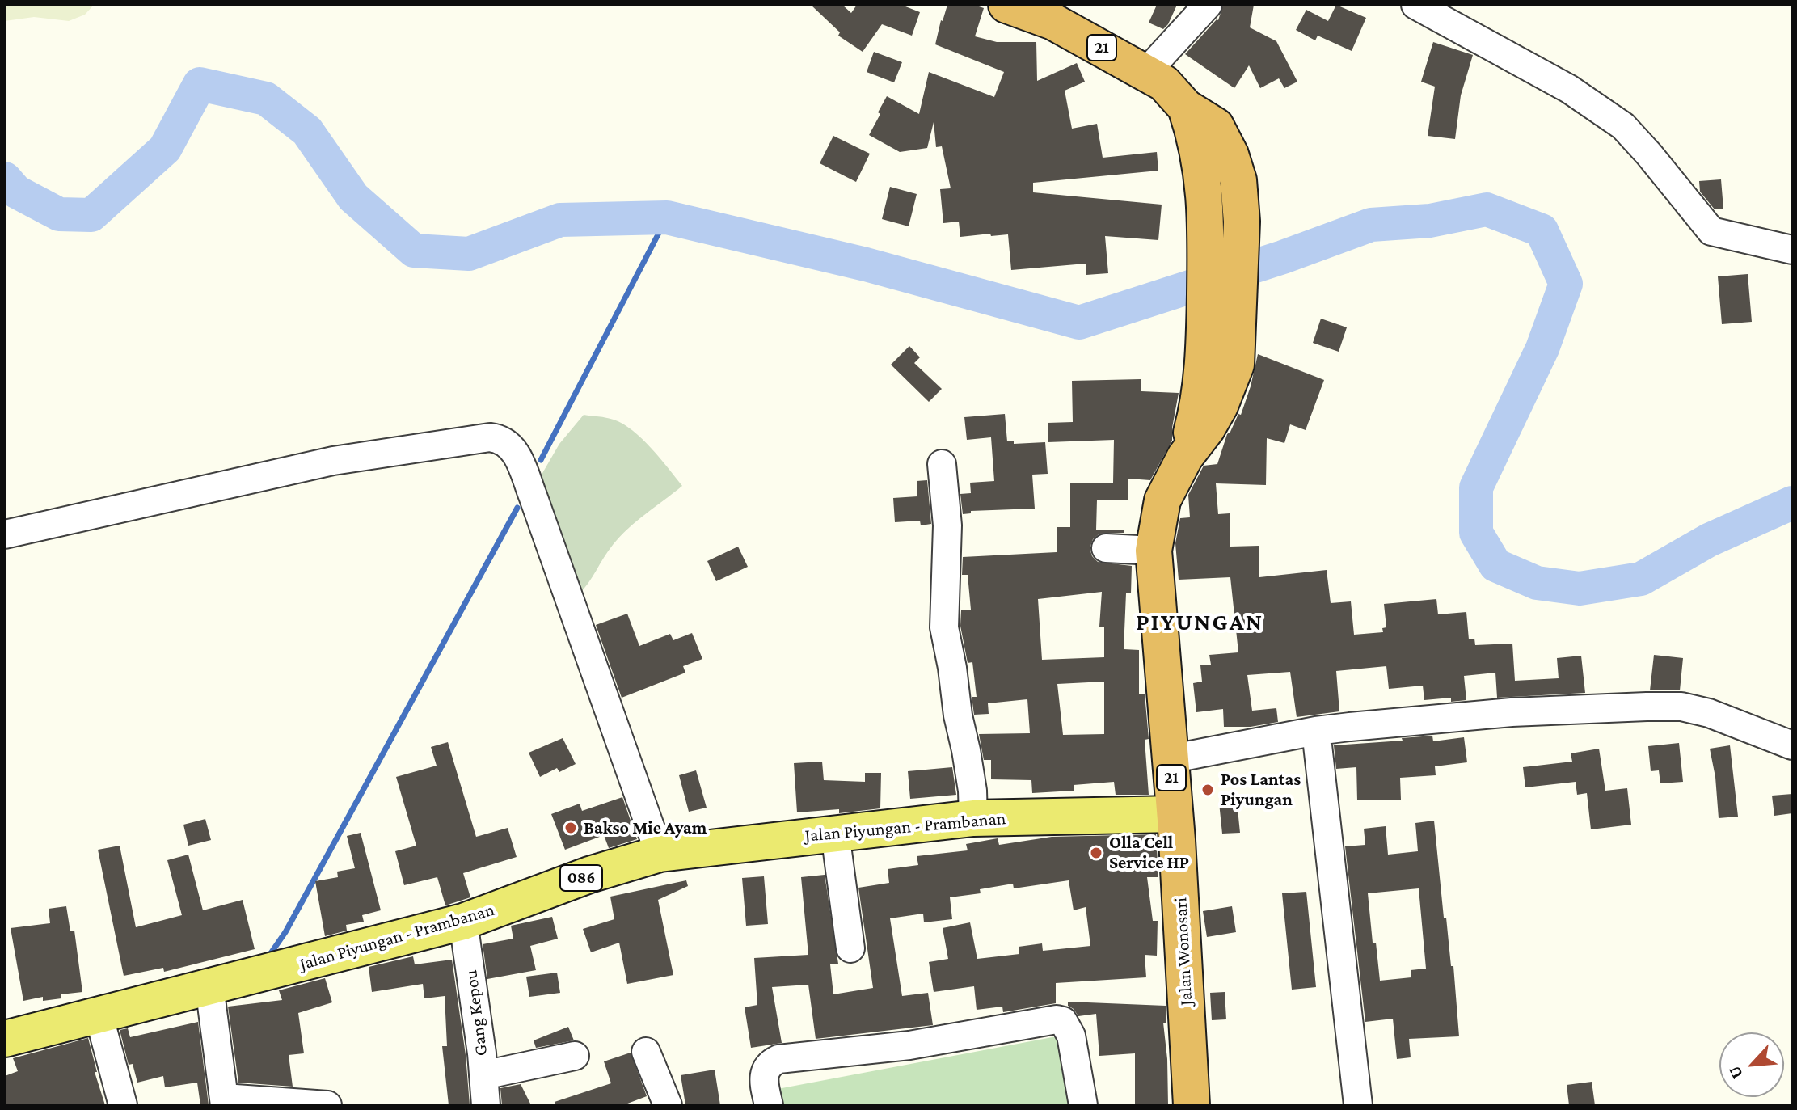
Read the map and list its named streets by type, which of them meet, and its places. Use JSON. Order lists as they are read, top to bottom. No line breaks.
{"streets":{"highway":["21","Jalan Wonosari"],"main road":["Jalan Piyungan - Prambanan","086"],"street":["Gang Kepou"]},"crossings":[["21","Jalan Wonosari"],["Jalan Piyungan - Prambanan","Jalan Wonosari"],["Jalan Piyungan - Prambanan","Gang Kepou"]],"districts":["PIYUNGAN"],"places":["Pos Lantas Piyungan","Bakso Mie Ayam","Olla Cell Service HP"],"north":"bottom left"}
